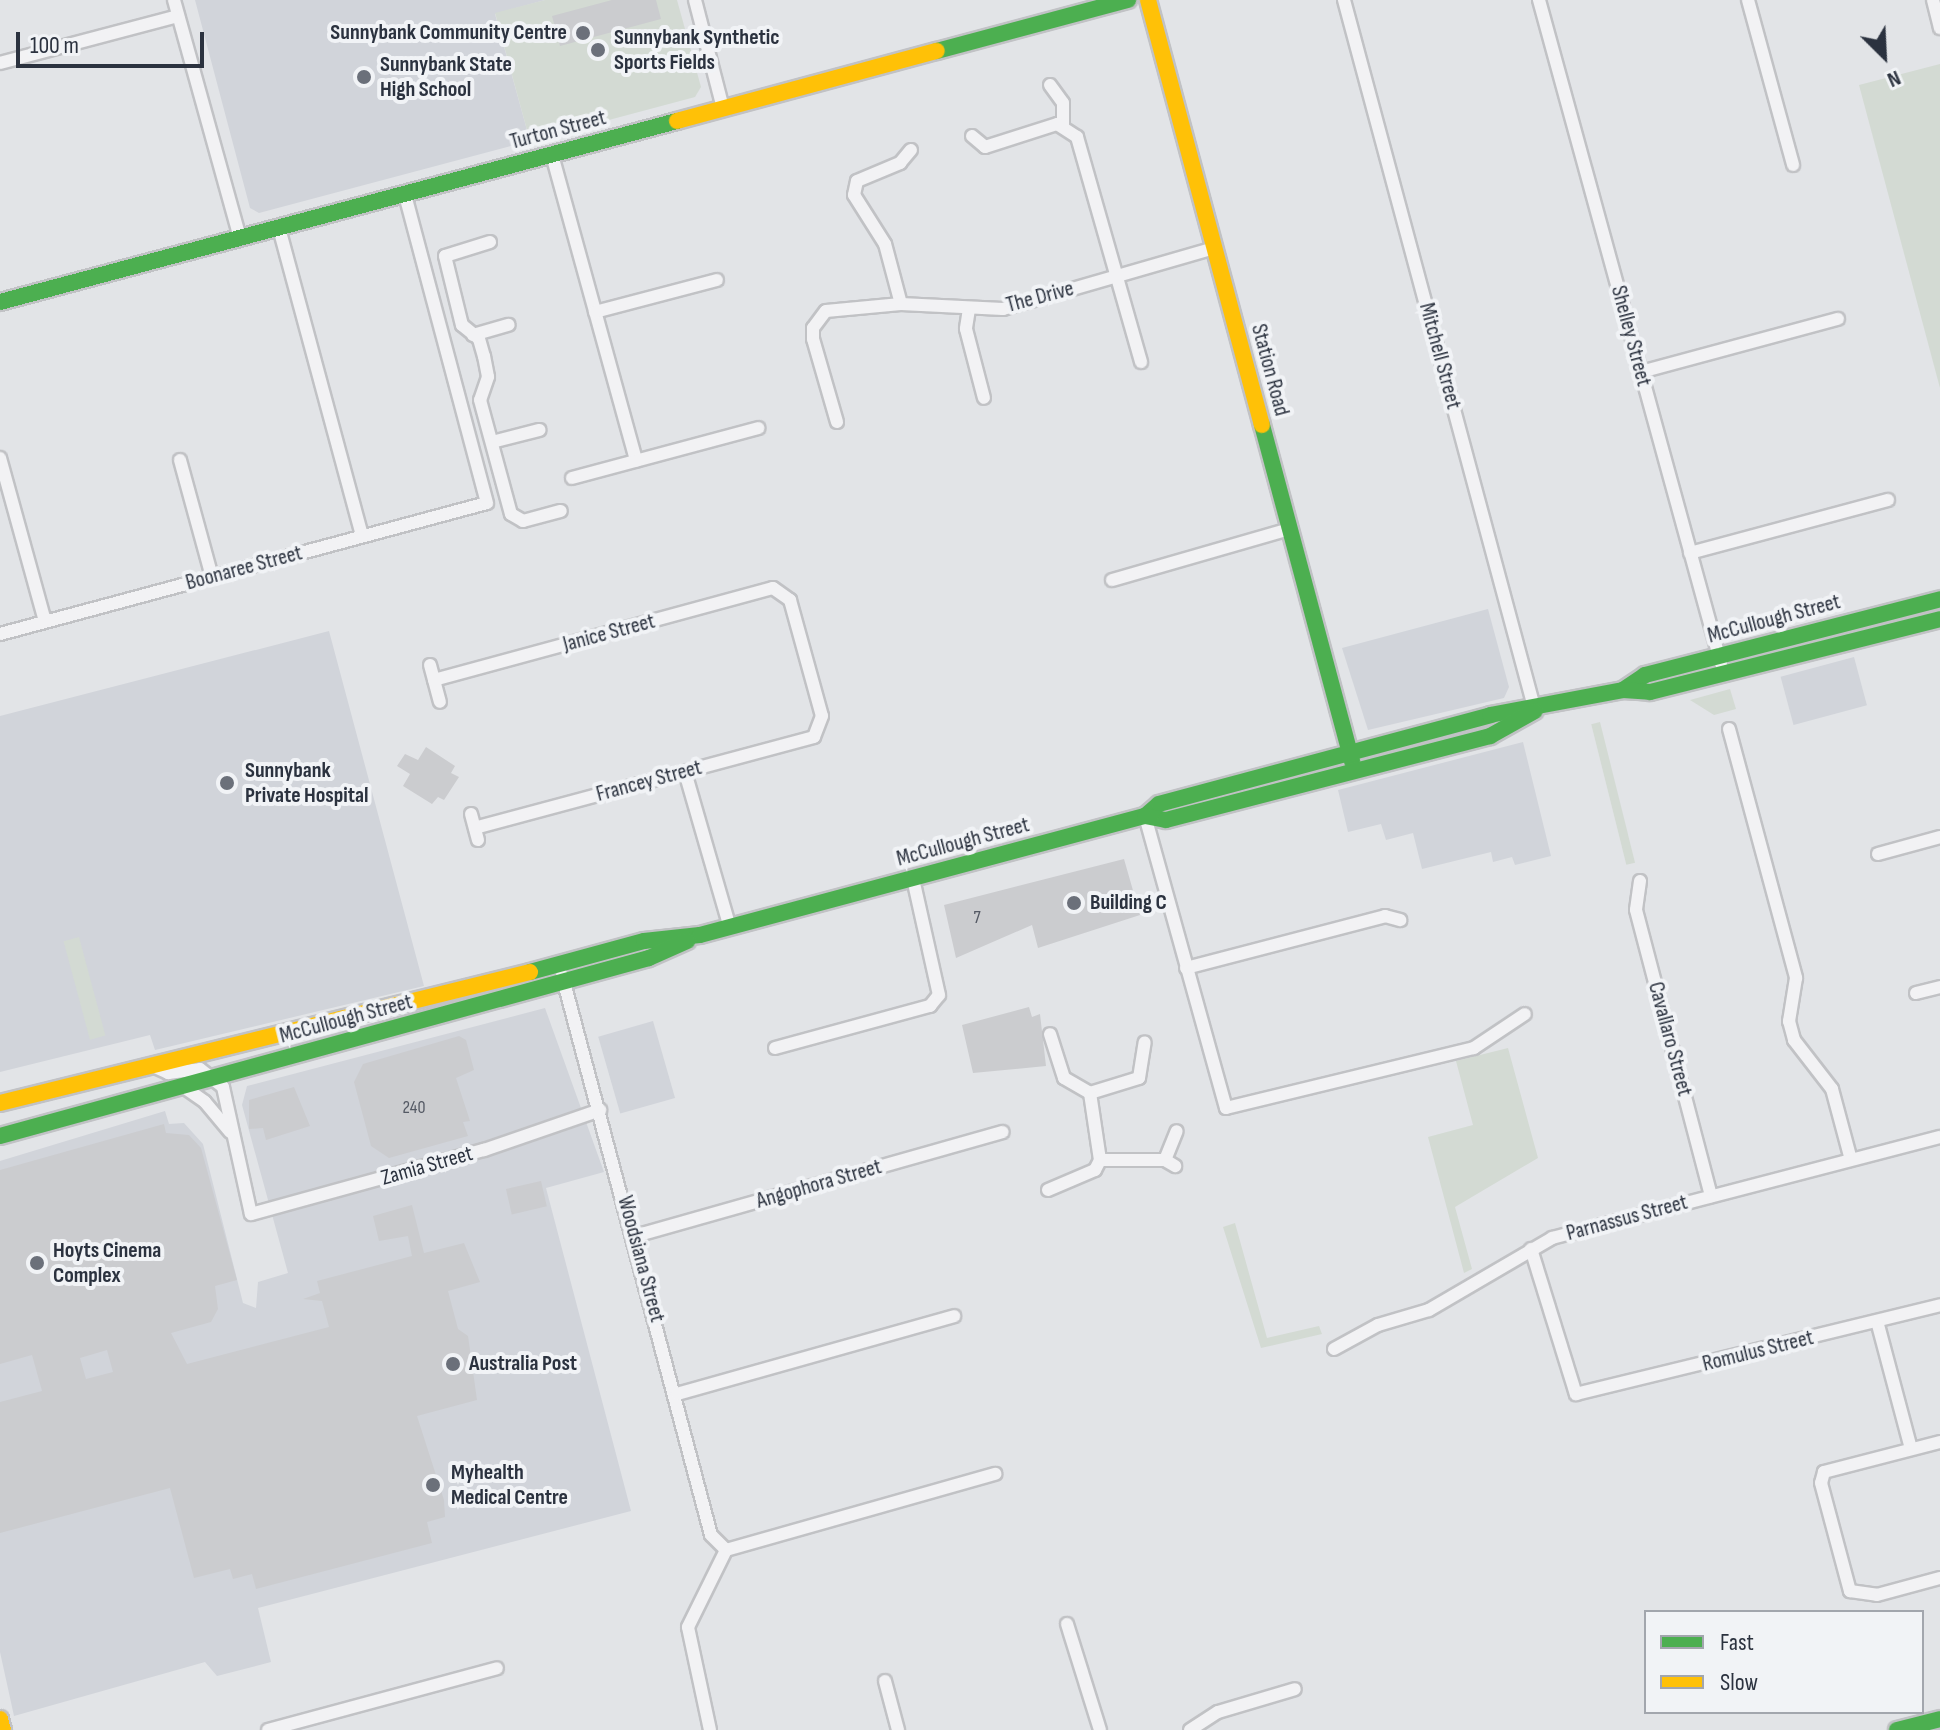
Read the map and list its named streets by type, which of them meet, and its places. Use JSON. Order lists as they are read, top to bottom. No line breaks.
{"streets":{"main road":["Turton Street","Station Road","McCullough Street"],"street":["The Drive","Shelley Street","Mitchell Street","Boonaree Street","Janice Street","Francey Street","Cavallaro Street","Zamia Street","Angophora Street","Parnassus Street","Woodsiana Street","Romulus Street"]},"crossings":[["Turton Street","Boonaree Street"],["The Drive","Station Road"],["Shelley Street","McCullough Street"],["Mitchell Street","McCullough Street"],["Station Road","McCullough Street"],["McCullough Street","Woodsiana Street"],["Janice Street","Francey Street"],["Cavallaro Street","Parnassus Street"],["Zamia Street","Woodsiana Street"],["Angophora Street","Woodsiana Street"],["Parnassus Street","Romulus Street"]],"places":["Sunnybank Community Centre","Sunnybank Synthetic Sports Fields","Sunnybank State High School","Sunnybank Private Hospital","Building C","Hoyts Cinema Complex","Australia Post","Myhealth Medical Centre"],"house_numbers":["7","240"],"legend":["Fast","Slow"],"scale_bar":"100 m","north":"bottom right"}
